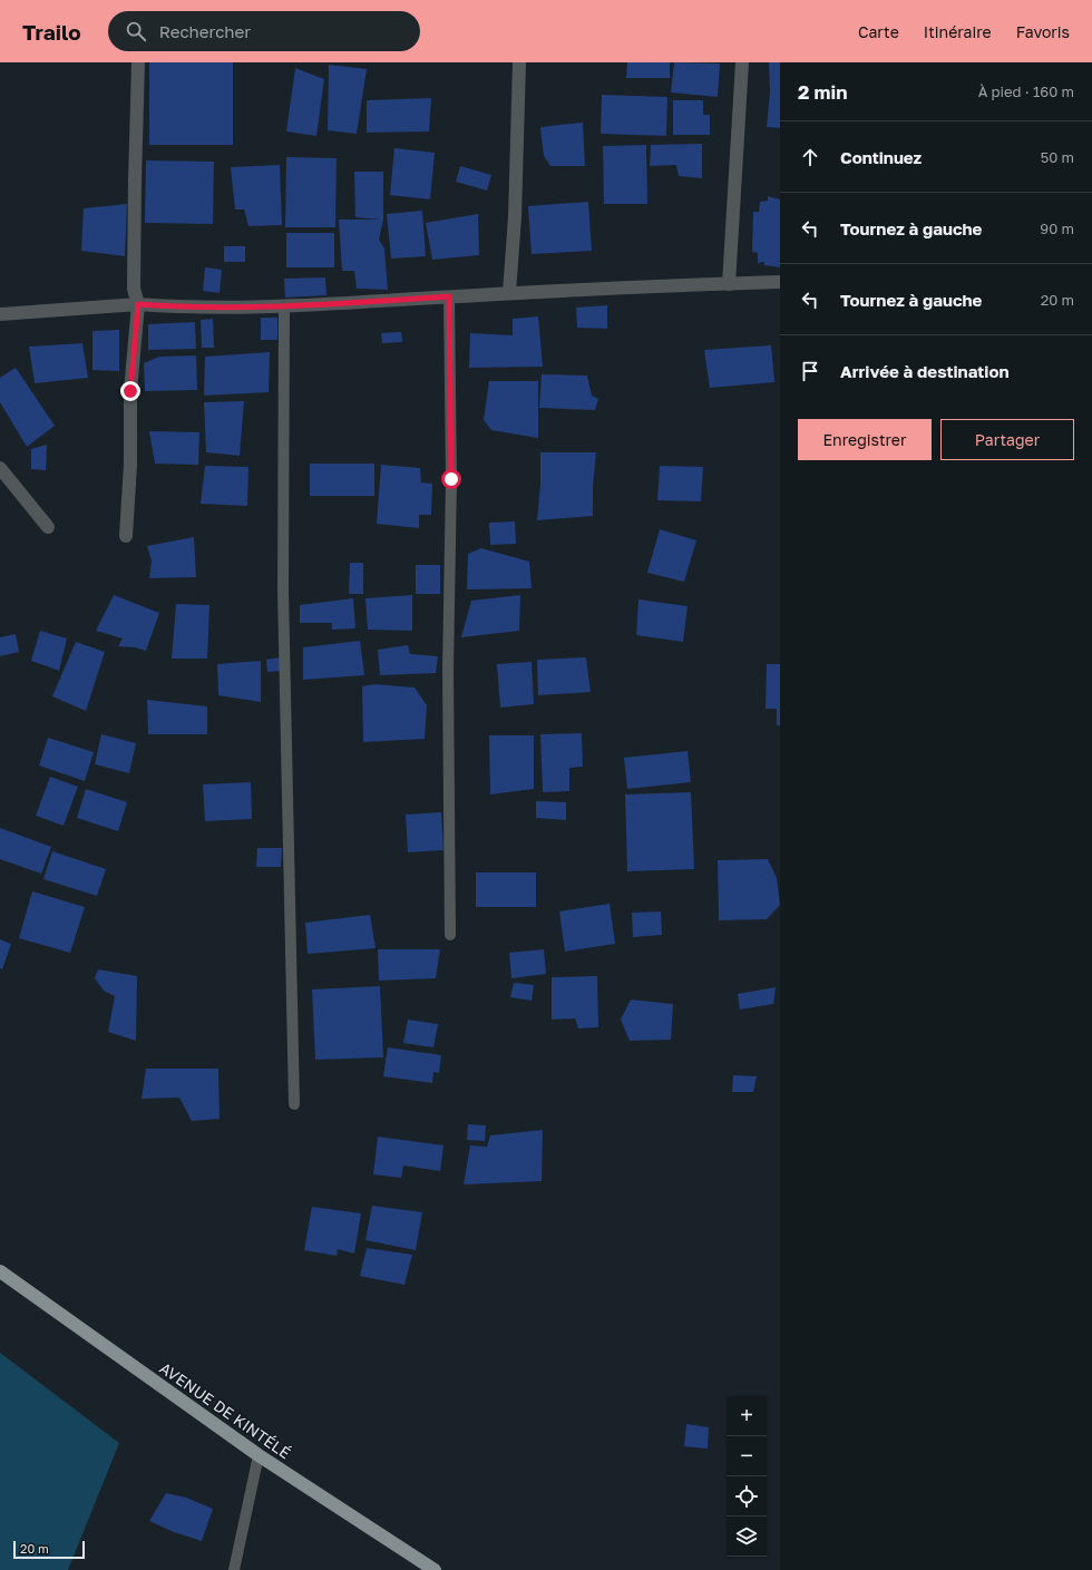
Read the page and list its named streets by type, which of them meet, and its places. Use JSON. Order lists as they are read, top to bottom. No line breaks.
{"streets":{"main road":["AVENUE DE KINTÉLÉ"]},"scale_bar":"20 m","page":{"header":"Trailo","search":"Rechercher","nav":["Carte","Itinéraire","Favoris"],"heading":["2 min","À pied · 160 m"],"list":[["Continuez","50 m"],["Tournez à gauche","90 m"],["Tournez à gauche","20 m"],"Arrivée à destination"],"buttons":["Enregistrer","Partager"],"map_buttons":["+","−"],"scale":"20 m"}}
